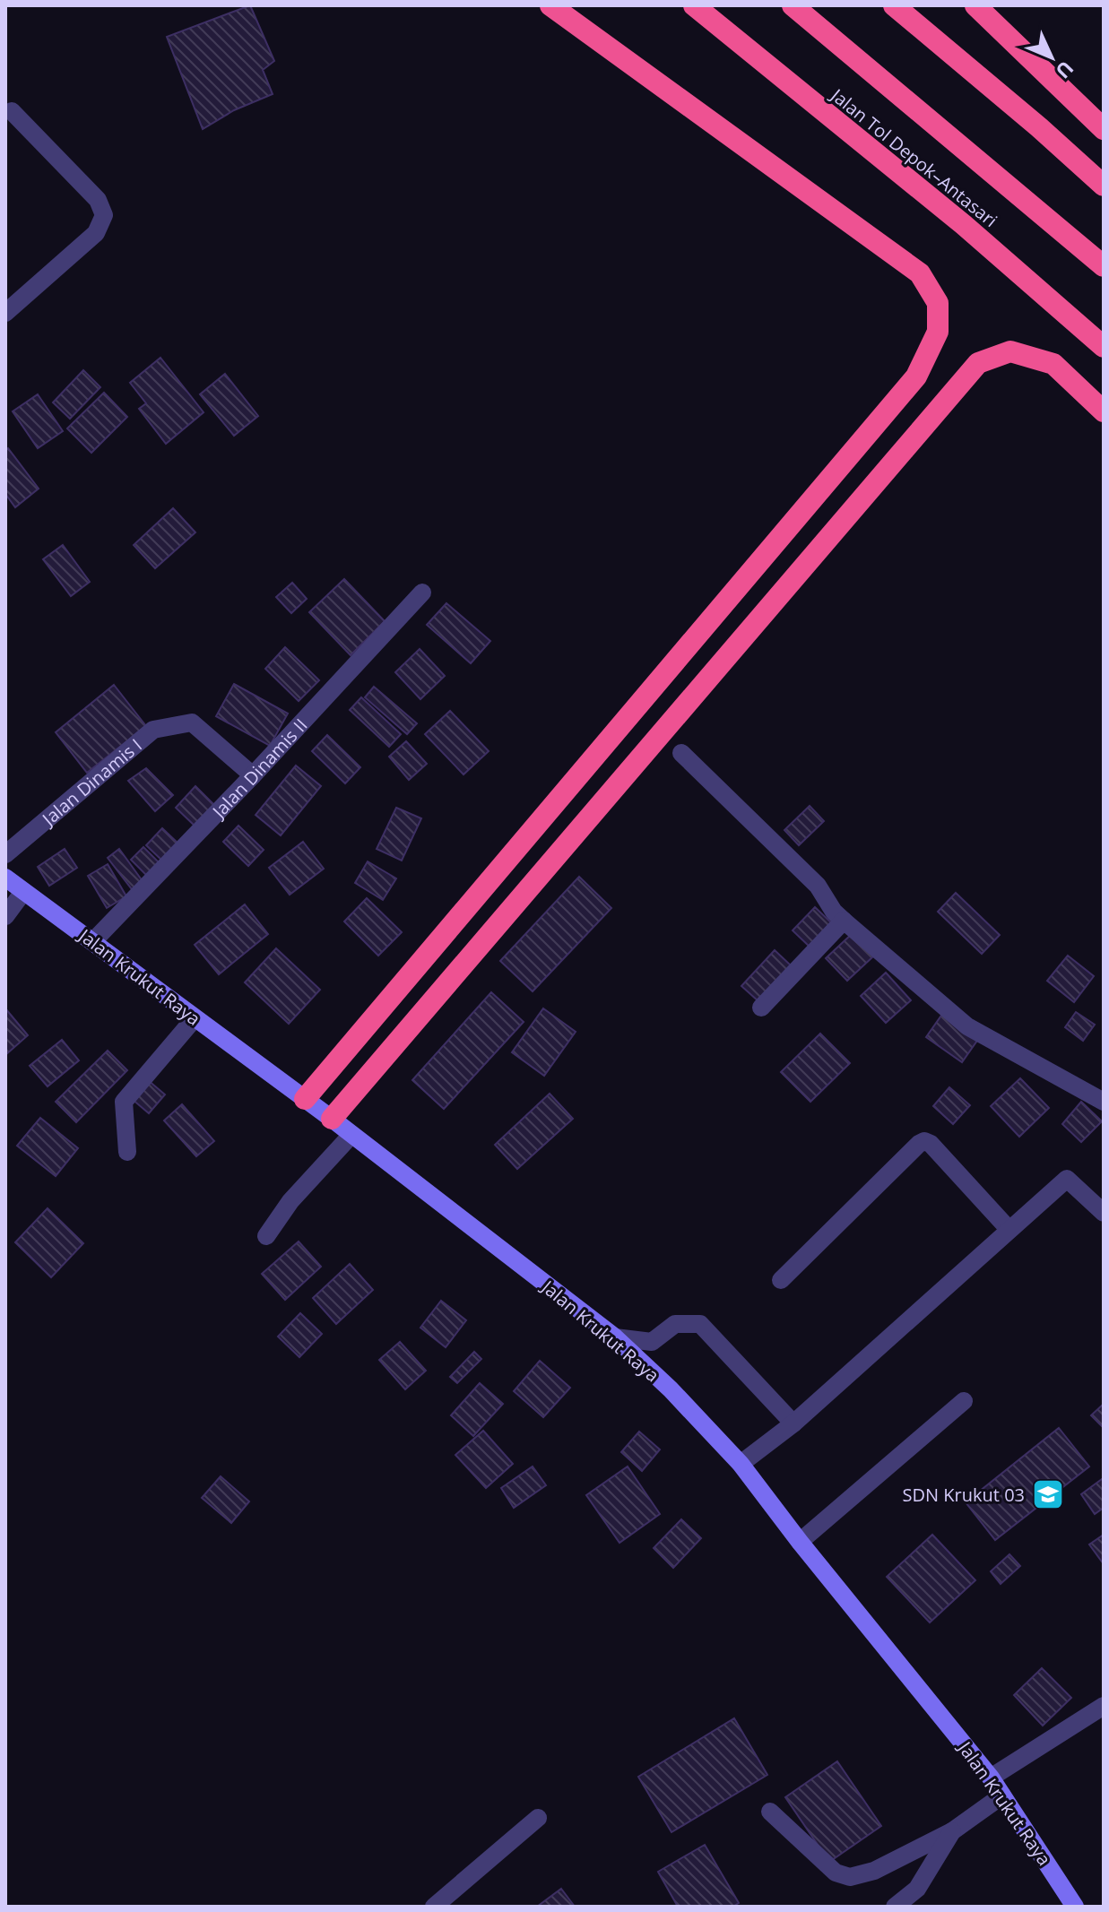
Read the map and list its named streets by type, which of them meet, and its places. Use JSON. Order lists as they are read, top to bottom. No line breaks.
{"streets":{"highway":["Jalan Tol Depok–Antasari"],"street":["Jalan Dinamis II","Jalan Dinamis I","Jalan Krukut Raya"]},"crossings":[["Jalan Dinamis II","Jalan Dinamis I"],["Jalan Dinamis II","Jalan Krukut Raya"]],"places":{"school or university":["SDN Krukut 03"]},"north":"bottom right"}
